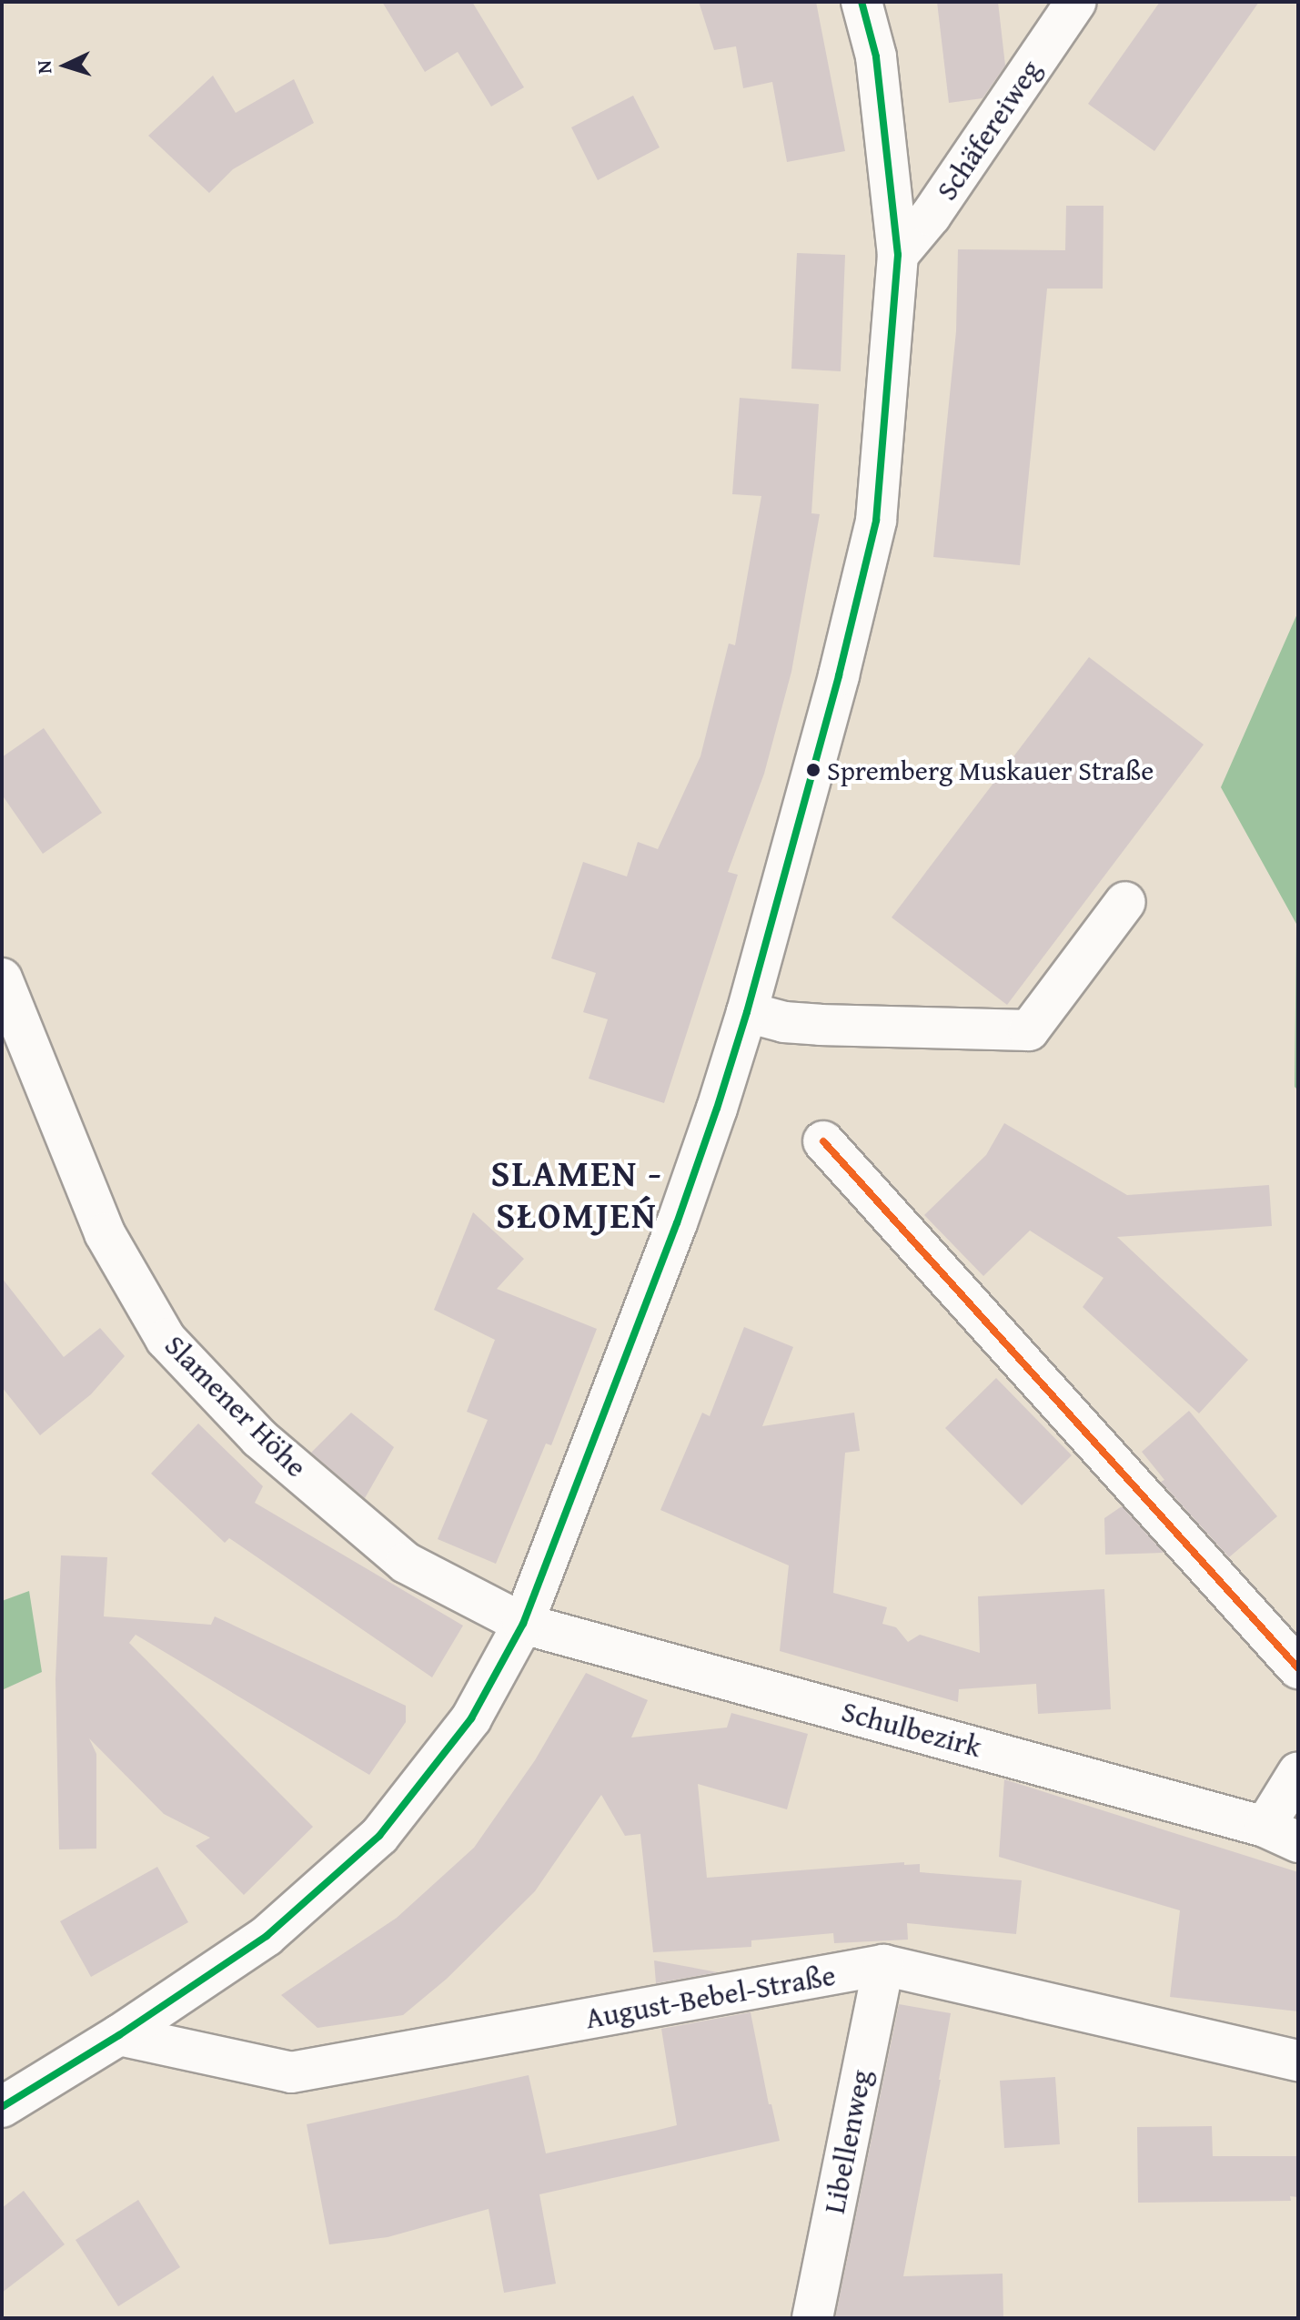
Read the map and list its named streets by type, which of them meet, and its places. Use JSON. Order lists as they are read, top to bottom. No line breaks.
{"streets":{"street":["Schäfereiweg","Slamener Höhe","Schulbezirk","August-Bebel-Straße","Libellenweg"]},"crossings":[["Slamener Höhe","Schulbezirk"],["August-Bebel-Straße","Libellenweg"]],"districts":["SLAMEN - SŁOMJEŃ"],"places":["Spremberg Muskauer Straße"],"north":"left"}
